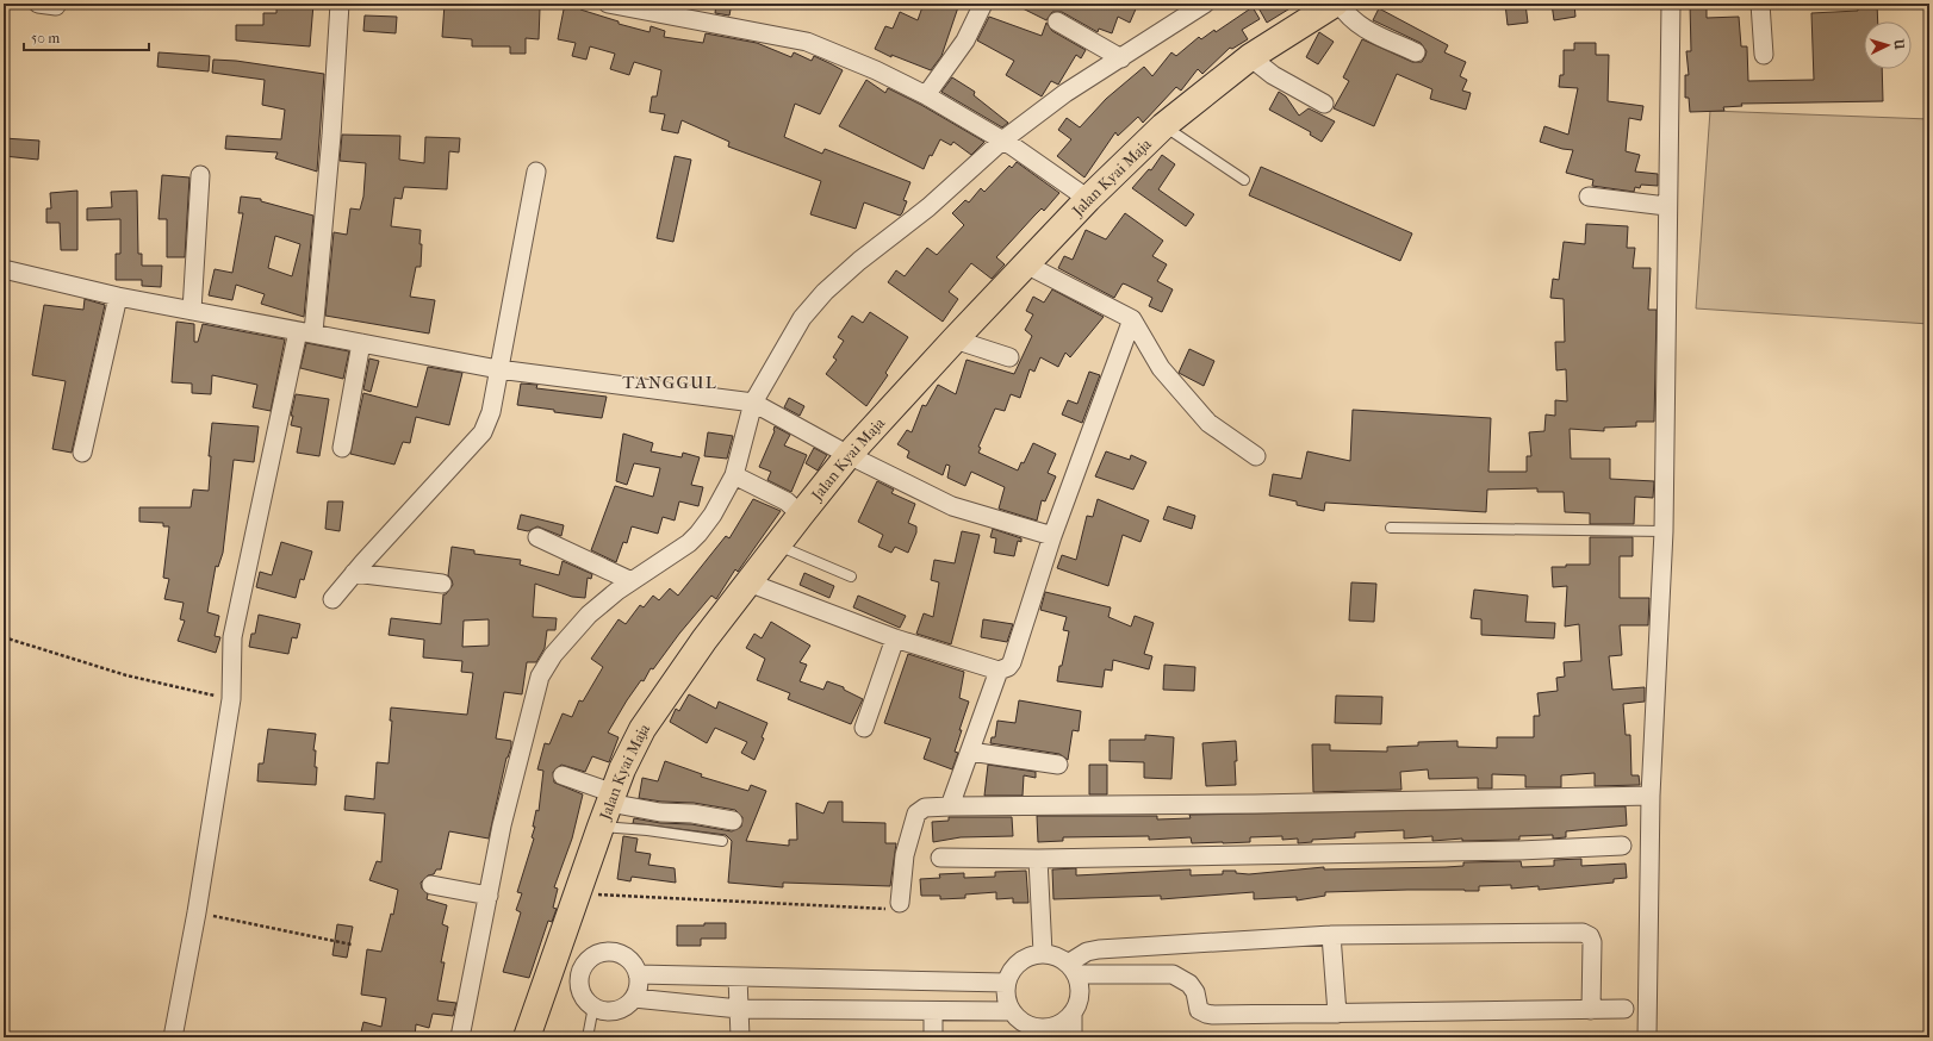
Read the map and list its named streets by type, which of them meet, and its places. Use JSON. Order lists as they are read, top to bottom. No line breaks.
{"streets":{"main road":["Jalan Kyai Maja"]},"districts":["TANGGUL"],"scale_bar":"50 m","north":"right"}
